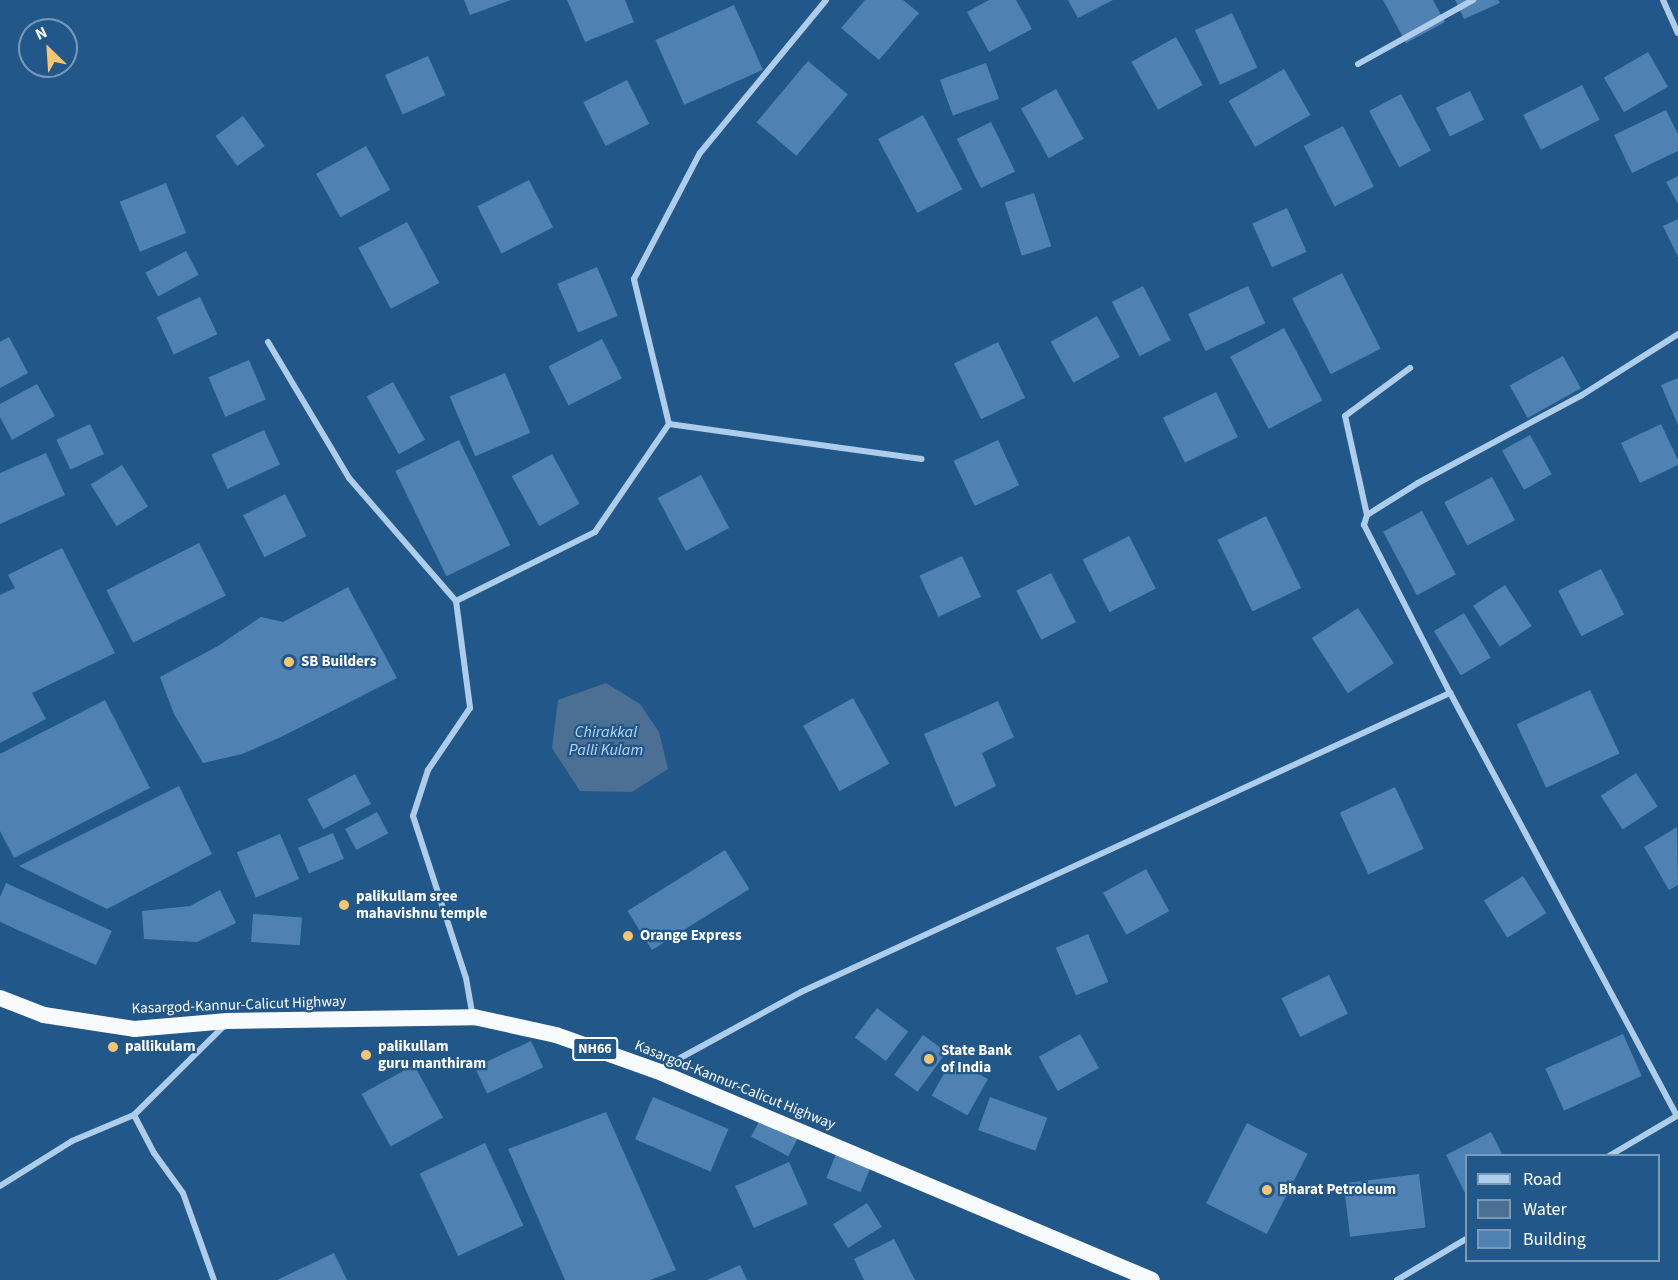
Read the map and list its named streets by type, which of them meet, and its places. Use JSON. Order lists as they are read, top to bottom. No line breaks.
{"streets":{"highway":["Kasargod-Kannur-Calicut Highway","NH66"]},"water":["Chirakkal Palli Kulam"],"places":["SB Builders","palikullam sree mahavishnu temple","Orange Express","pallikulam","palikullam guru manthiram","State Bank of India","Bharat Petroleum"],"legend":["Road","Water","Building"],"north":"top left"}
